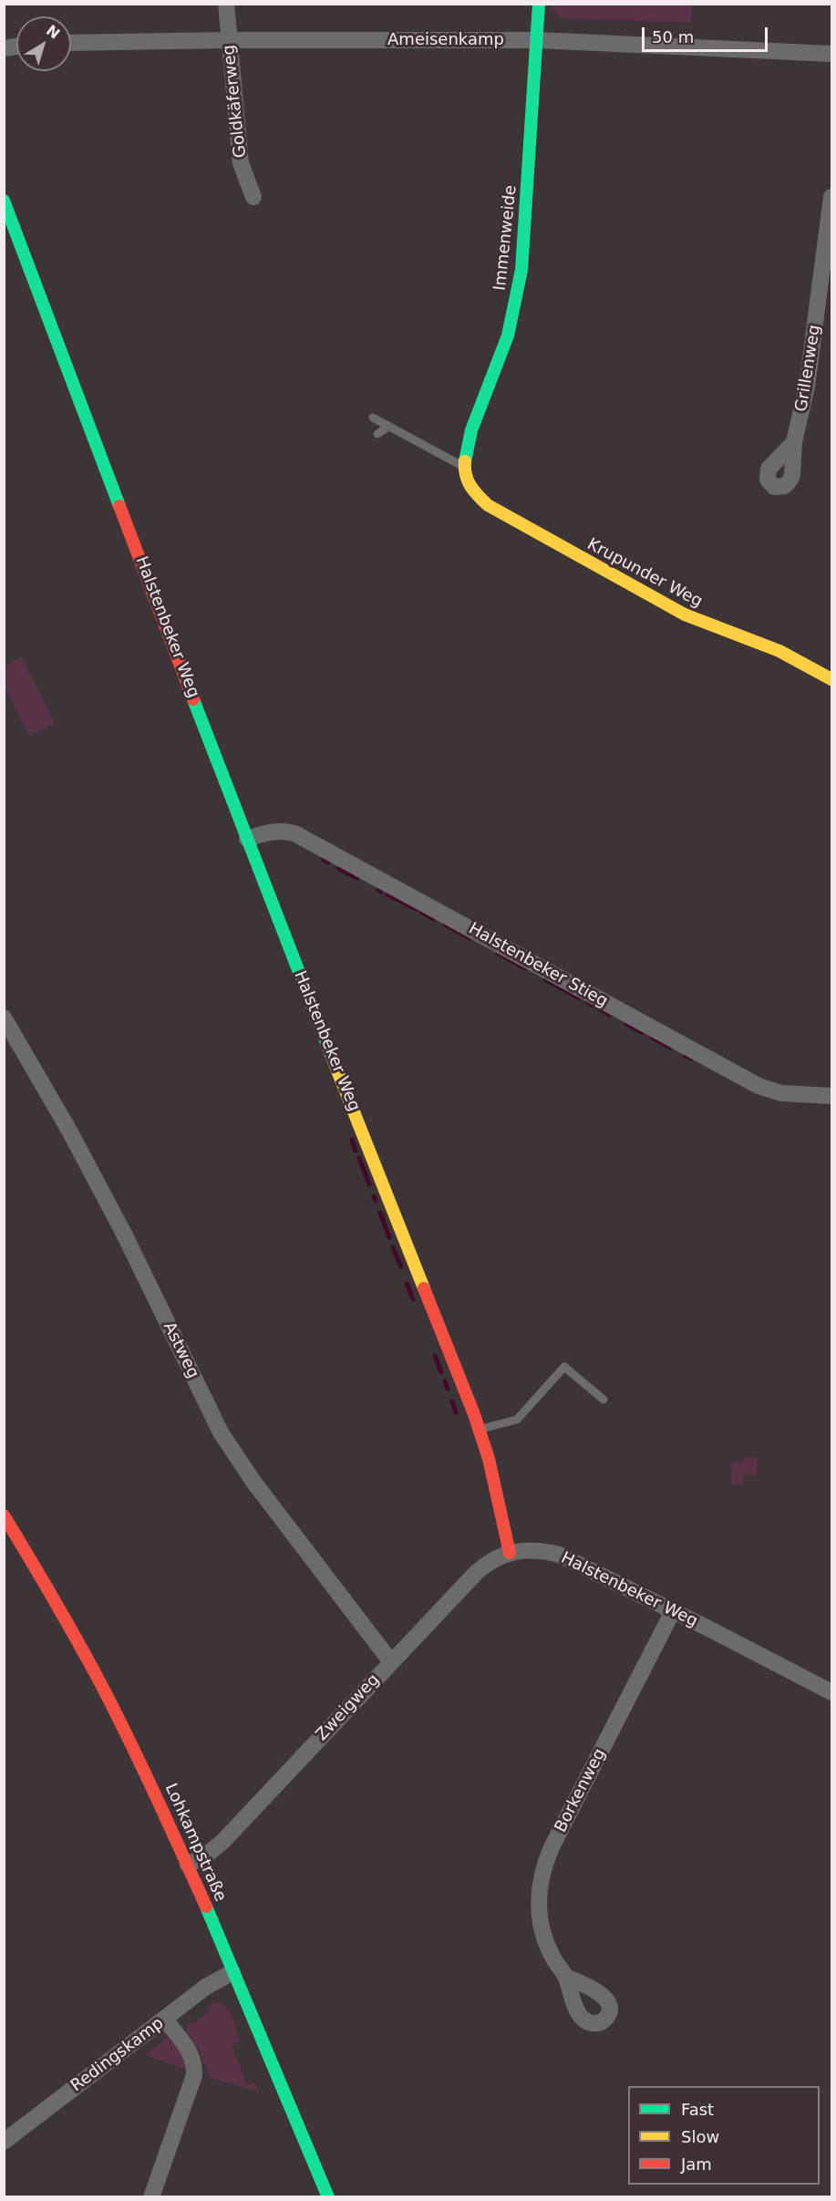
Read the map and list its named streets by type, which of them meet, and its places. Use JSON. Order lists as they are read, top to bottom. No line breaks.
{"streets":{"street":["Ameisenkamp","Goldkäferweg","Immenweide","Grillenweg","Krupunder Weg","Halstenbeker Weg","Halstenbeker Stieg","Astweg","Zweigweg","Borkenweg","Lohkampstraße","Redingskamp"]},"crossings":[["Ameisenkamp","Goldkäferweg"],["Ameisenkamp","Immenweide"],["Immenweide","Krupunder Weg"],["Halstenbeker Weg","Halstenbeker Stieg"],["Halstenbeker Weg","Zweigweg"],["Halstenbeker Weg","Borkenweg"],["Astweg","Zweigweg"],["Zweigweg","Lohkampstraße"],["Lohkampstraße","Redingskamp"]],"legend":["Fast","Slow","Jam"],"scale_bar":"50 m","north":"top right"}
